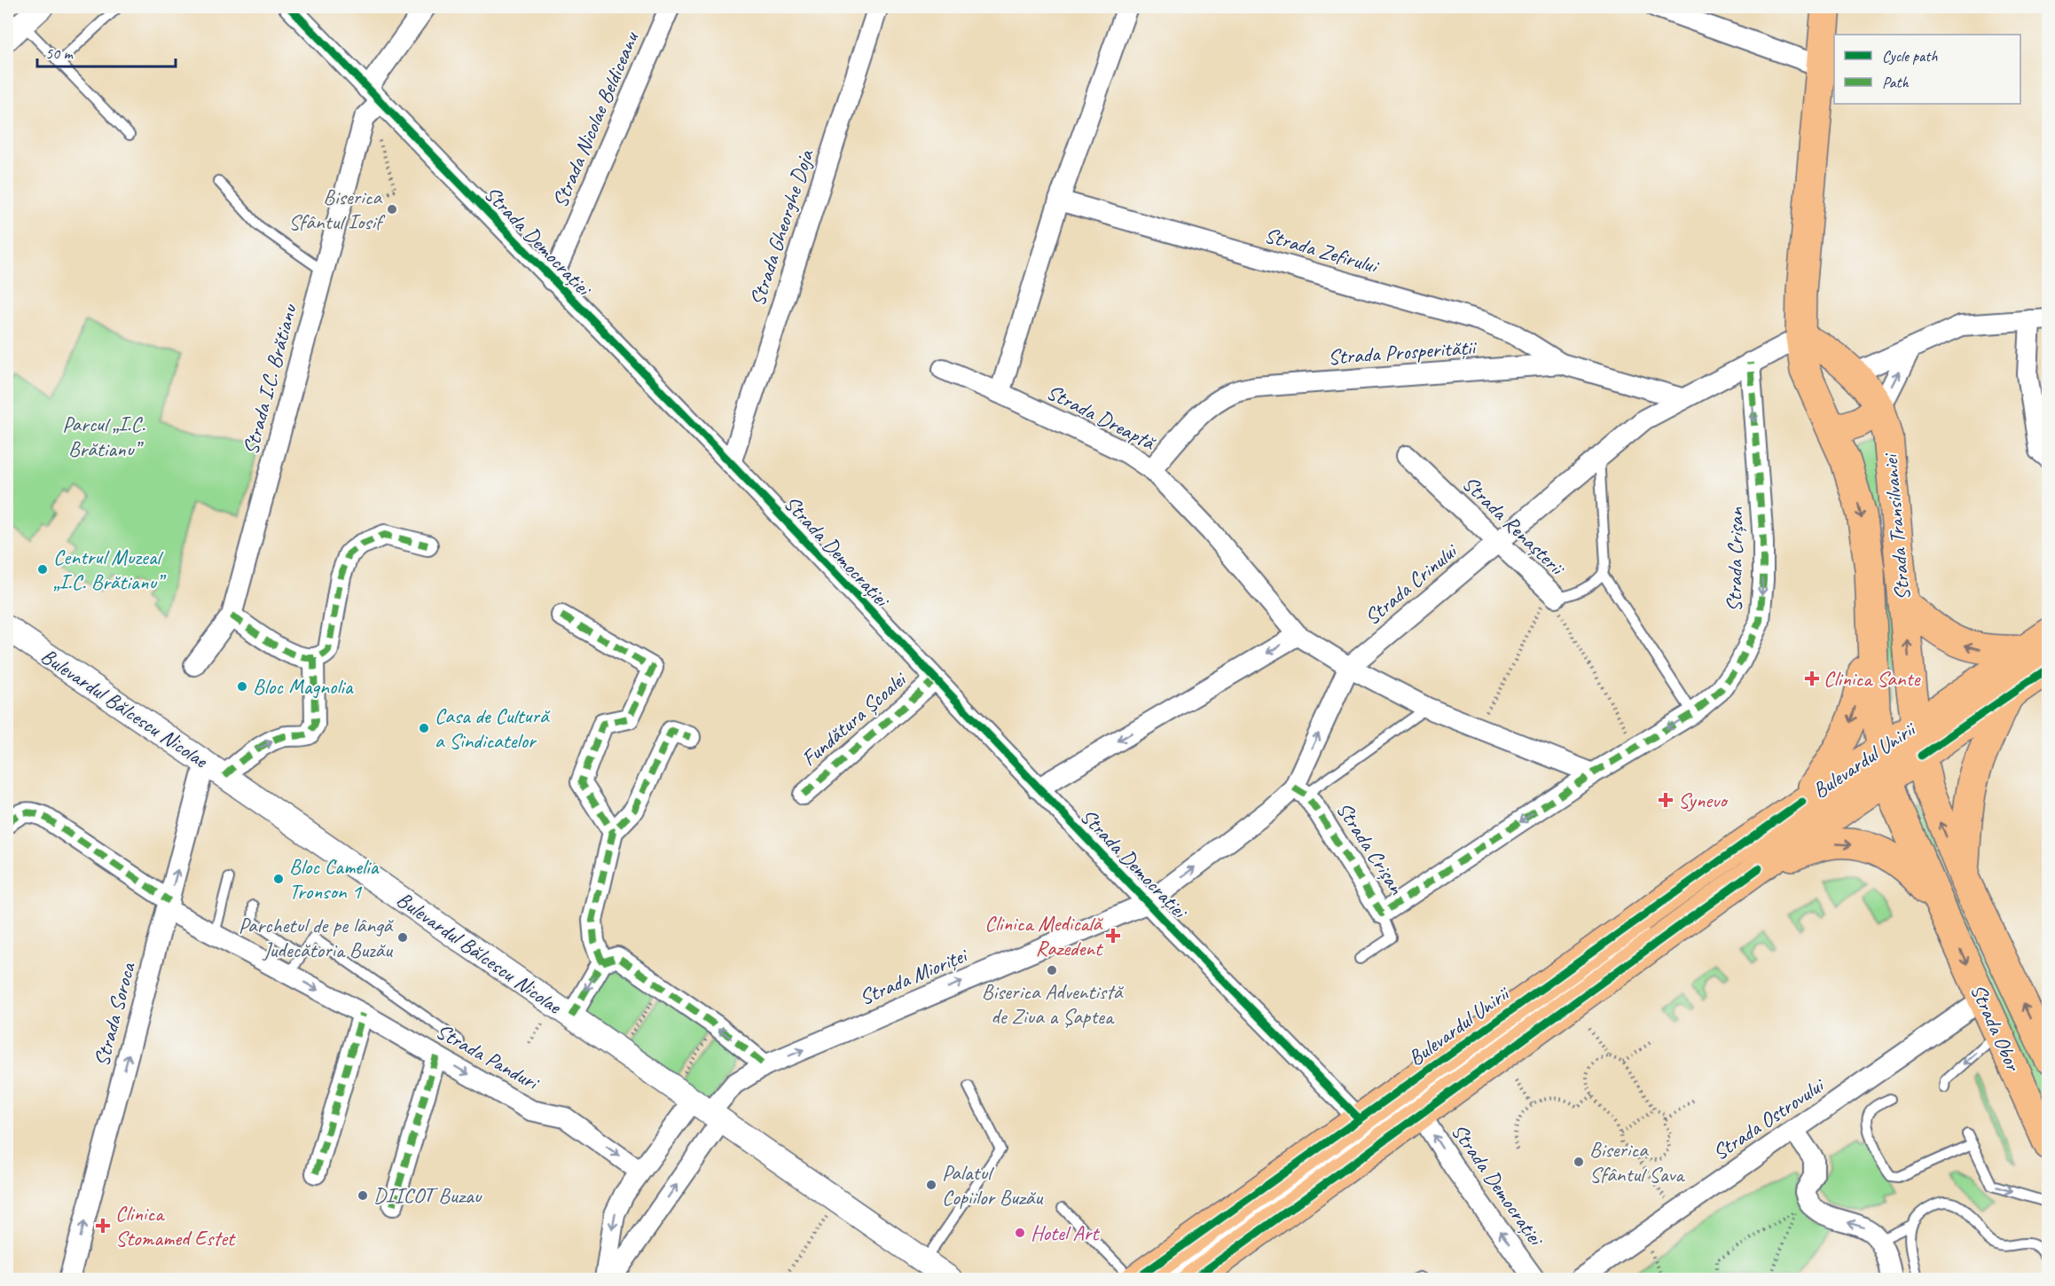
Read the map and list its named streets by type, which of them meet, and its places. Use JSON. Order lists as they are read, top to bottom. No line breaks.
{"streets":{"main road":["Strada Transilvaniei","Bulevardul Unirii","Strada Obor"],"street":["Strada Nicolae Beldiceanu","Strada Gheorghe Doja","Strada Democrației","Strada Zefirului","Strada Prosperității","Strada I.C. Brătianu","Strada Dreaptă","Strada Renașterii","Strada Crișan","Strada Crinului","Bulevardul Bălcescu Nicolae","Fundătura Școalei","Strada Mioriței","Strada Soroca","Strada Panduri","Strada Ostrovului"]},"crossings":[["Strada Nicolae Beldiceanu","Strada Democrației"],["Strada Gheorghe Doja","Strada Democrației"],["Strada Democrației","Strada I.C. Brătianu"],["Strada Democrației","Fundătura Școalei"],["Strada Democrației","Bulevardul Unirii"],["Strada Democrației","Strada Mioriței"],["Strada Zefirului","Strada Prosperității"],["Strada Prosperității","Strada Dreaptă"],["Strada Prosperității","Strada Crinului"],["Strada Renașterii","Strada Crinului"],["Strada Transilvaniei","Strada Crinului"],["Strada Transilvaniei","Bulevardul Unirii"],["Strada Transilvaniei","Strada Obor"],["Strada Crișan","Strada Crinului"],["Bulevardul Bălcescu Nicolae","Strada Mioriței"],["Bulevardul Bălcescu Nicolae","Strada Soroca"],["Strada Soroca","Strada Panduri"],["Strada Obor","Strada Ostrovului"]],"one_way":["Strada Crișan","Strada Mioriței","Strada Soroca"],"parks":["Parcul „I.C. Brătianu”"],"places":{"other":["Biserica Sfântul Iosif","Centrul Muzeal „I.C. Brătianu”","Bloc Magnolia","Casa de Cultură a Sindicatelor","Bloc Camelia Tronson 1","Parchetul de pe lângă Judecătoria Buzău","Biserica Adventistă de Ziua a Șaptea","Biserica Sfântul Sava","Palatul Copiilor Buzău","DIICOT Buzau","Hotel Art"],"health":["Clinica Sante","Synevo","Clinica Medicală Razedent","Clinica Stomamed Estet"]},"legend":["Cycle path","Path"],"scale_bar":"50 m"}
